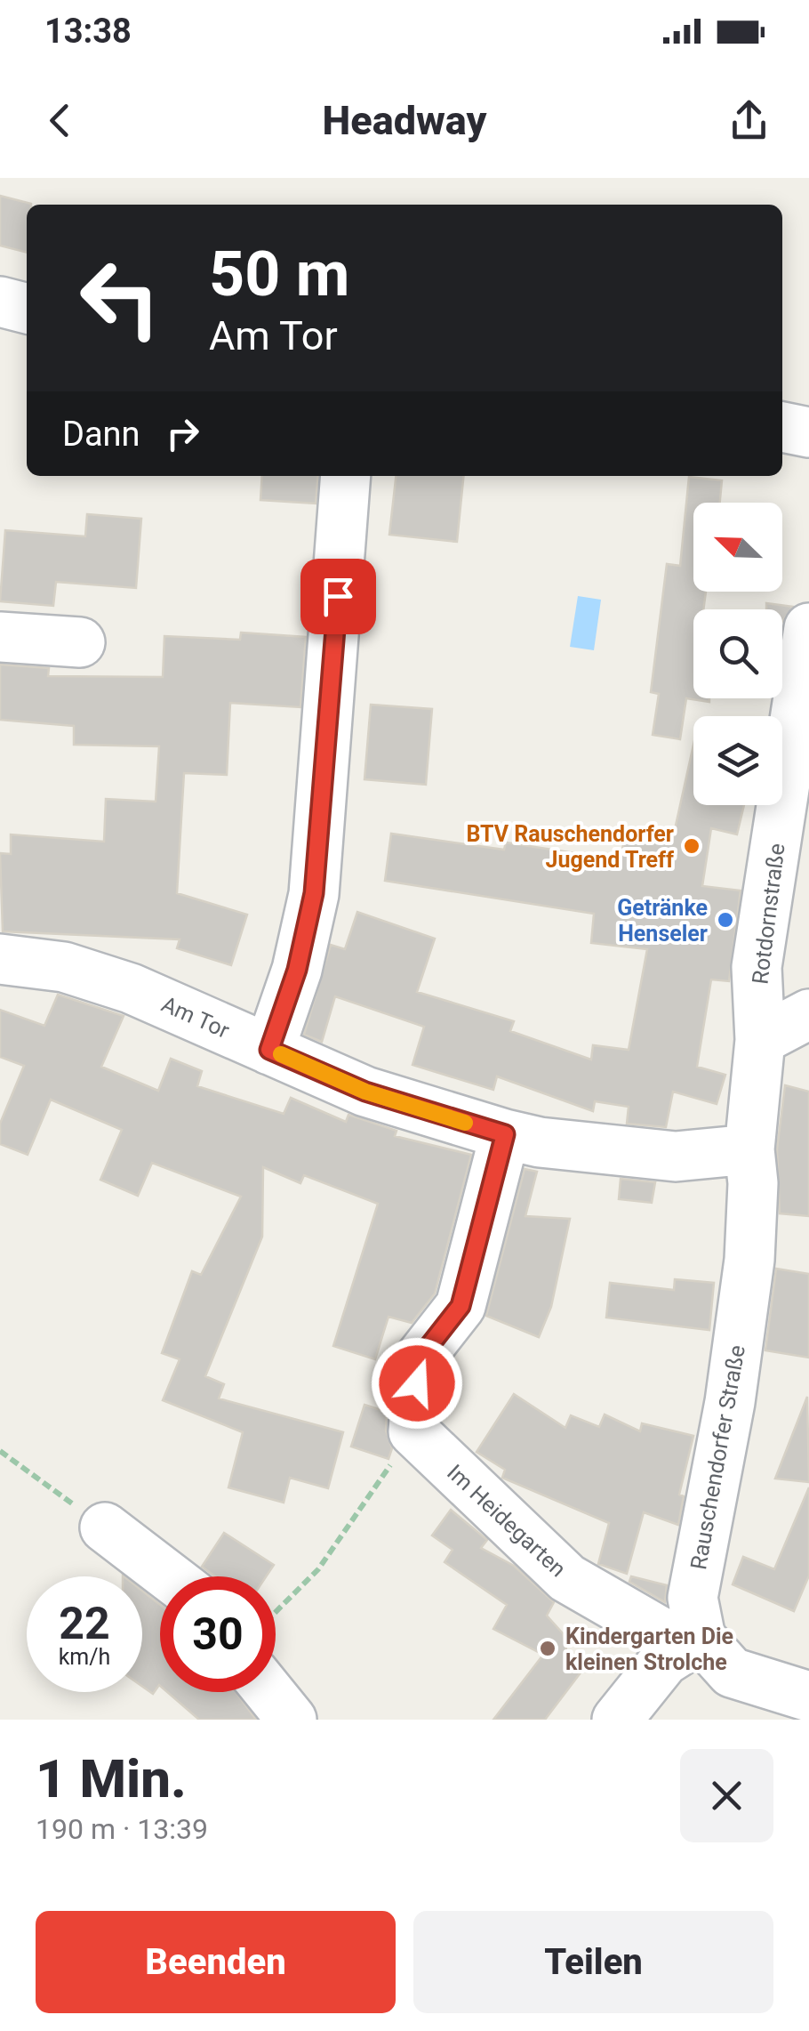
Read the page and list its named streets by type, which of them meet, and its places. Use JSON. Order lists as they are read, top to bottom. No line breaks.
{"streets":{"street":["Rotdornstraße","Am Tor","Rauschendorfer Straße","Im Heidegarten"]},"crossings":[["Rotdornstraße","Am Tor"],["Rotdornstraße","Rauschendorfer Straße"],["Am Tor","Rauschendorfer Straße"],["Rauschendorfer Straße","Im Heidegarten"]],"places":["BTV Rauschendorfer Jugend Treff","Getränke Henseler","Kindergarten Die kleinen Strolche"],"north":"top left","page":{"status":"13:38","header":"Headway","turn":["50 m","Am Tor"],"then":"Dann","speed":"22 km/h","limit":"30","heading":["1 Min.","190 m · 13:39"],"buttons":["Beenden","Teilen"]}}
